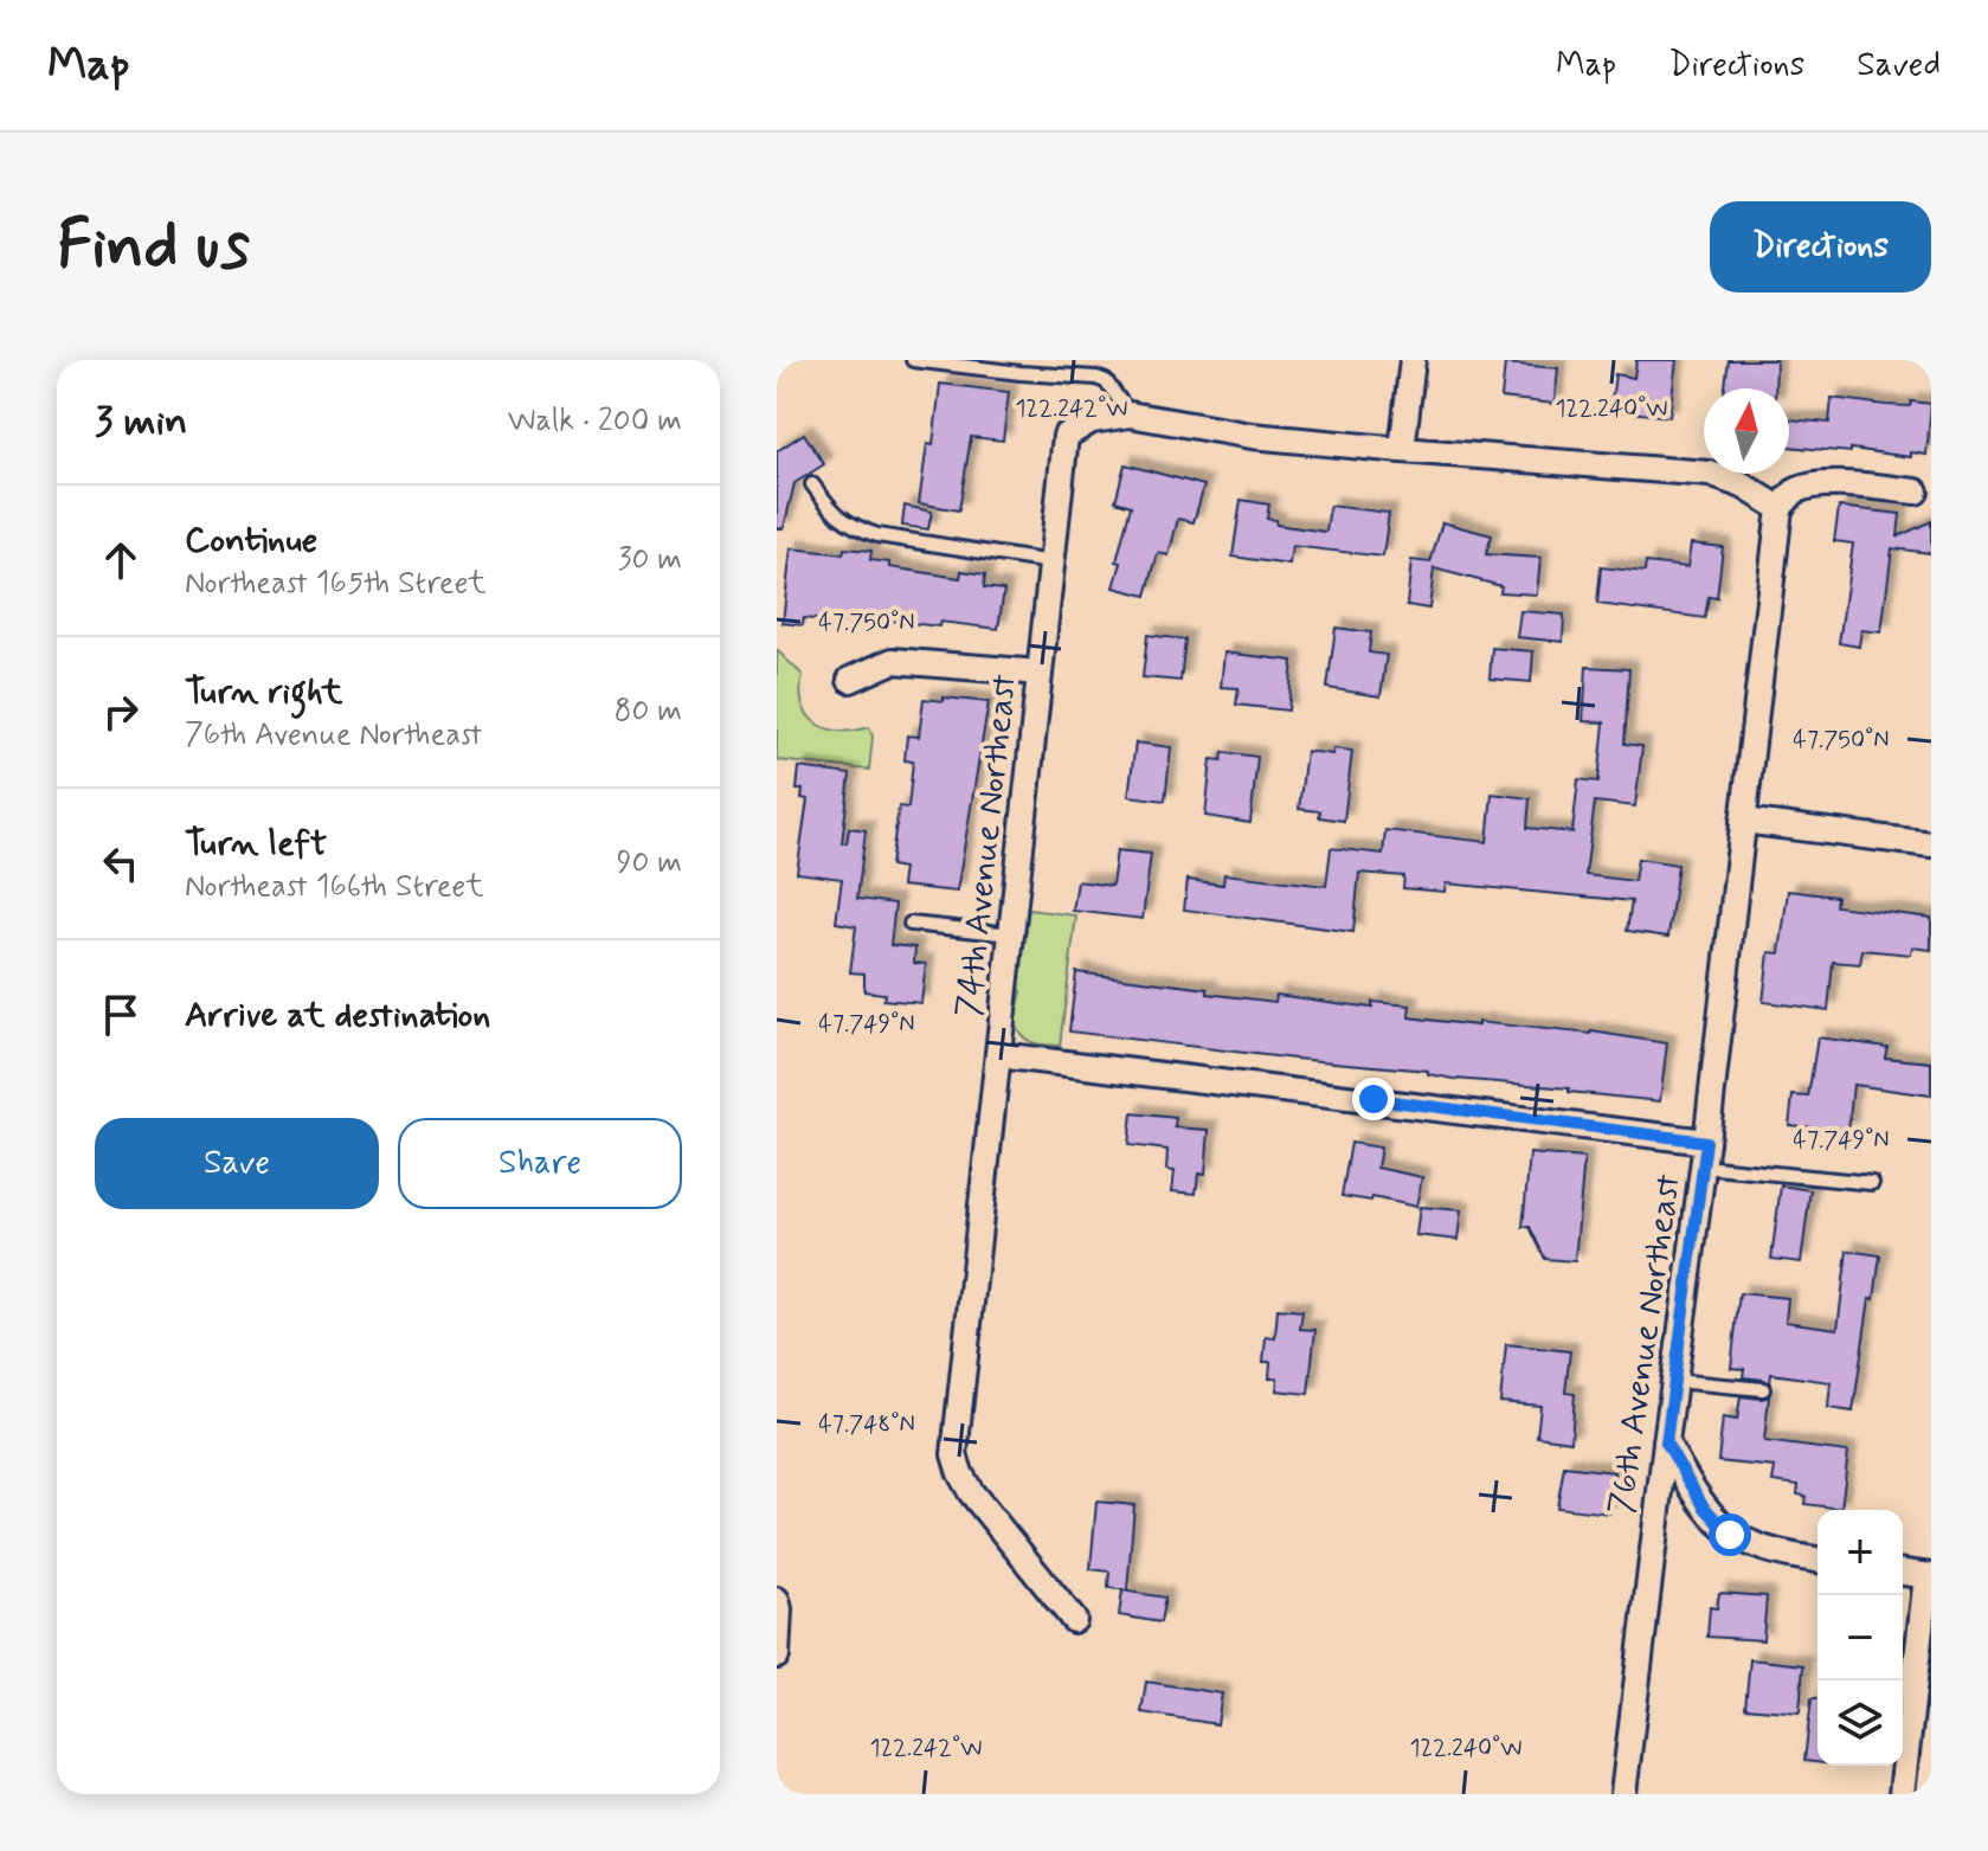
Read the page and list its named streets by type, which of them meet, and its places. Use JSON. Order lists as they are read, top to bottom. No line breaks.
{"streets":{"street":["74th Avenue Northeast","76th Avenue Northeast"]},"north":"top","page":{"header":"Map","nav":["Map","Directions","Saved"],"buttons":["Directions",["Save","Share"]],"title":"Find us","heading":["3 min","Walk · 200 m"],"list":[["Continue","Northeast 165th Street","30 m"],["Turn right","76th Avenue Northeast","80 m"],["Turn left","Northeast 166th Street","90 m"],"Arrive at destination"],"map_buttons":["+","−"]},"coordinates":["122.242°W","122.240°W","47.750°N","47.749°N","47.748°N"]}
